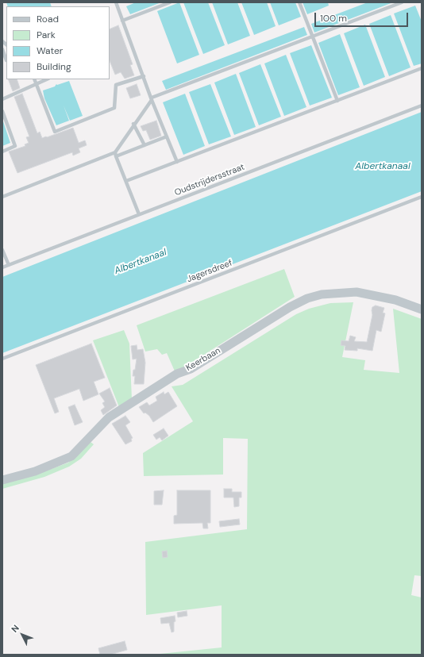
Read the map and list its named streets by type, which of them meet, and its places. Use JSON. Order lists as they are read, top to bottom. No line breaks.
{"streets":{"street":["Keerbaan"],"lane":["Oudstrijdersstraat","Jagersdreef"]},"water":["Albertkanaal"],"legend":["Road","Park","Water","Building"],"scale_bar":"100 m","north":"top left"}
